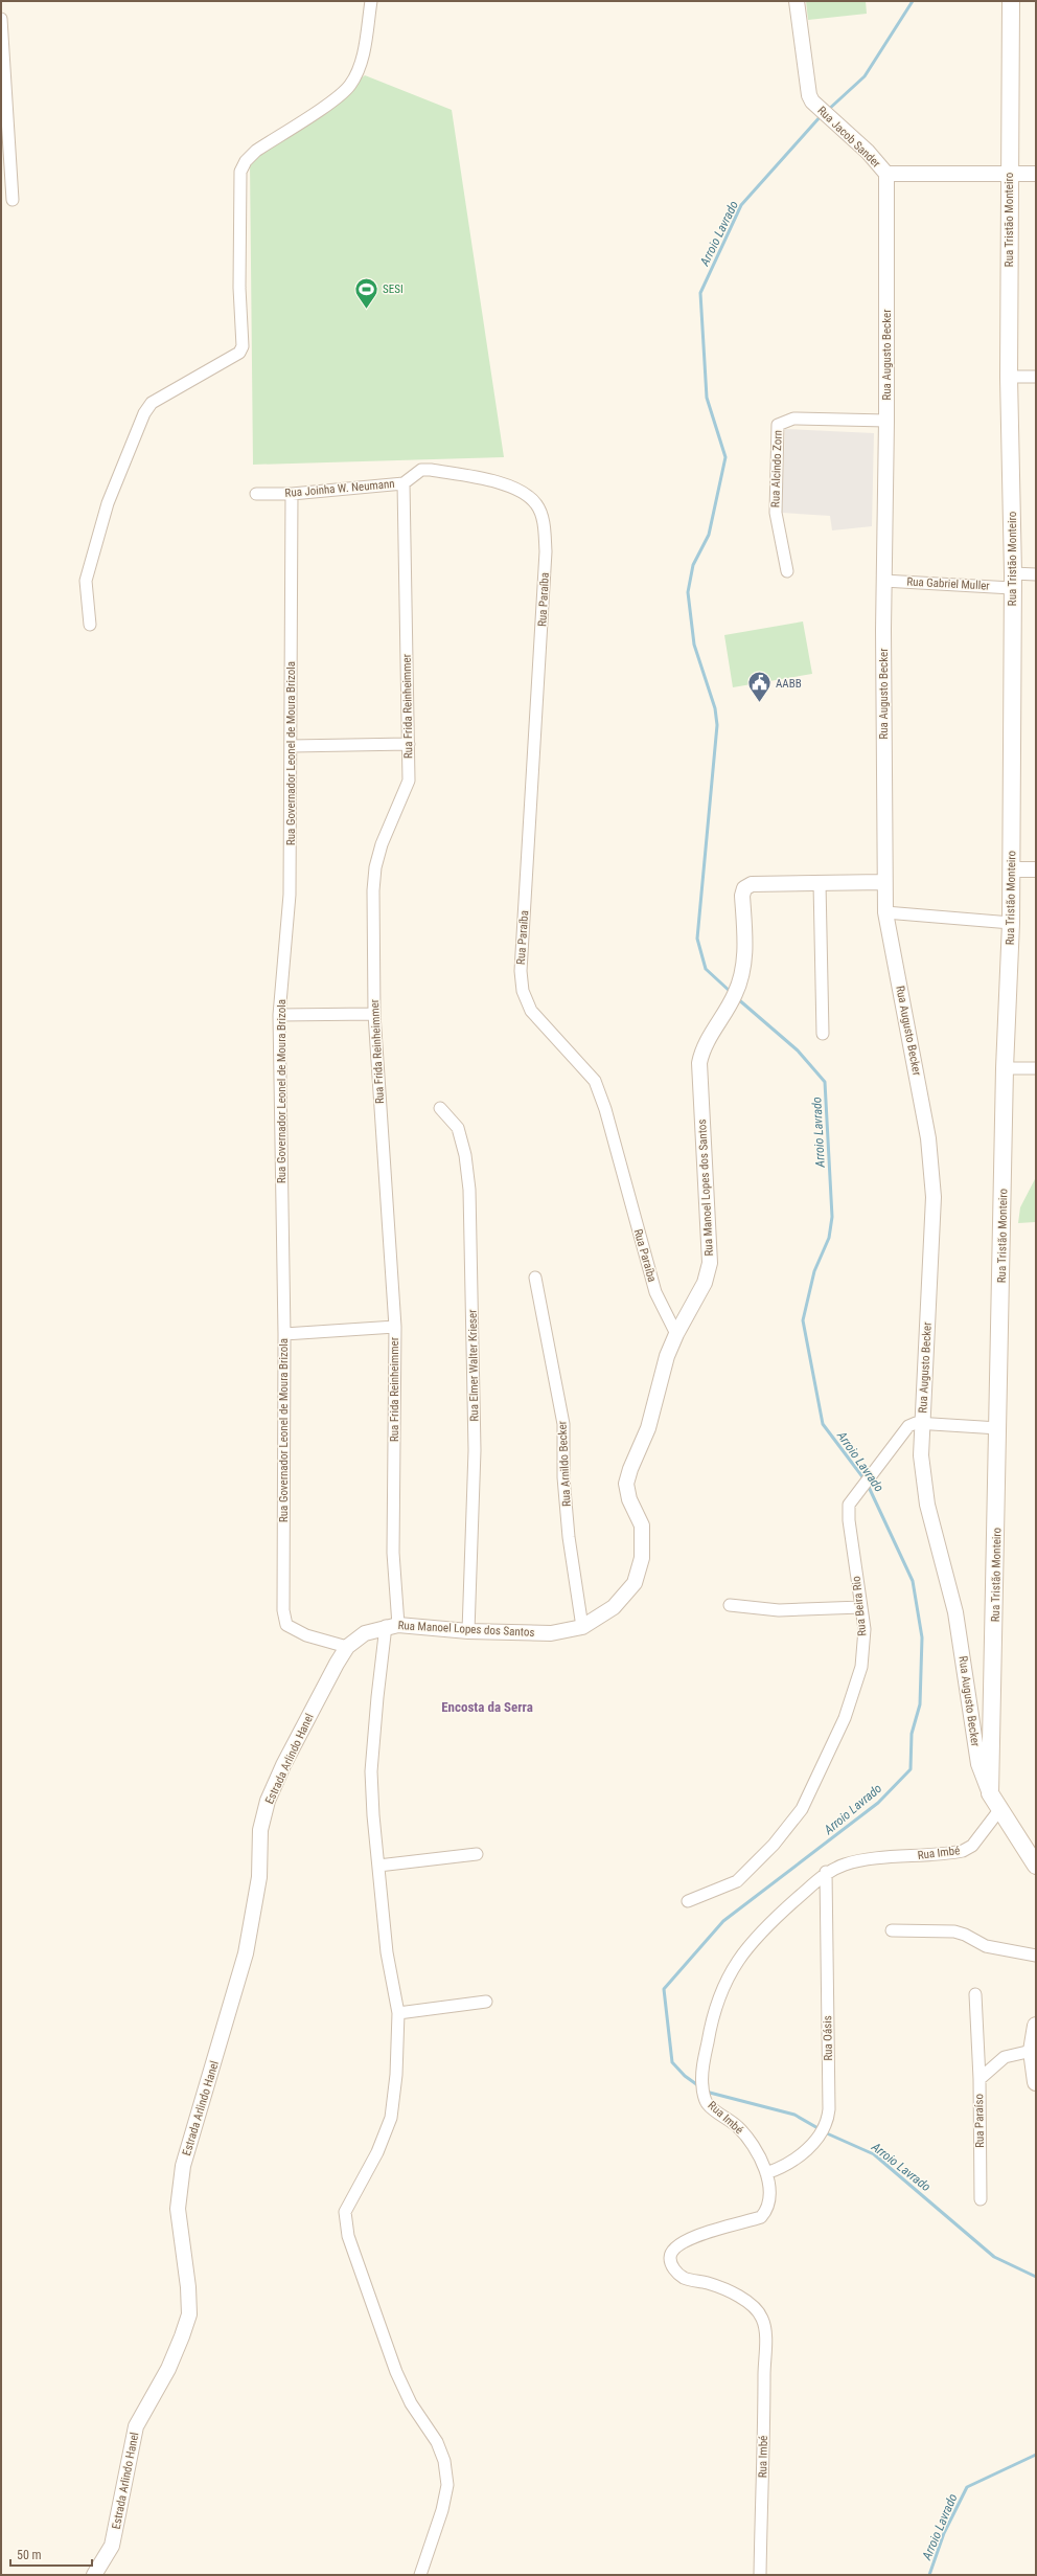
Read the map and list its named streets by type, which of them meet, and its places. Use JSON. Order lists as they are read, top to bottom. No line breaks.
{"streets":{"main road":["Rua Tristão Monteiro","Rua Augusto Becker"],"street":["Rua Jacob Sander","Rua Alcindo Zorn","Rua Joinha W. Neumann","Rua Gabriel Muller","Rua Paraíba","Rua Frida Reinheimmer","Rua Governador Leonel de Moura Brizola","Rua Manoel Lopes dos Santos","Rua Elmer Walter Krieser","Rua Arnildo Becker","Rua Beira Rio","Estrada Arlindo Hanel","Rua Imbé","Rua Oásis","Rua Paraíso"]},"crossings":[["Rua Jacob Sander","Rua Augusto Becker"],["Rua Tristão Monteiro","Rua Augusto Becker"],["Rua Tristão Monteiro","Rua Gabriel Muller"],["Rua Tristão Monteiro","Rua Beira Rio"],["Rua Augusto Becker","Rua Alcindo Zorn"],["Rua Augusto Becker","Rua Gabriel Muller"],["Rua Augusto Becker","Rua Manoel Lopes dos Santos"],["Rua Augusto Becker","Rua Beira Rio"],["Rua Augusto Becker","Rua Imbé"],["Rua Joinha W. Neumann","Rua Paraíba"],["Rua Joinha W. Neumann","Rua Frida Reinheimmer"],["Rua Joinha W. Neumann","Rua Governador Leonel de Moura Brizola"],["Rua Paraíba","Rua Manoel Lopes dos Santos"],["Rua Frida Reinheimmer","Rua Manoel Lopes dos Santos"],["Rua Governador Leonel de Moura Brizola","Rua Manoel Lopes dos Santos"],["Rua Governador Leonel de Moura Brizola","Estrada Arlindo Hanel"],["Rua Manoel Lopes dos Santos","Rua Elmer Walter Krieser"],["Rua Manoel Lopes dos Santos","Rua Arnildo Becker"],["Rua Manoel Lopes dos Santos","Estrada Arlindo Hanel"],["Rua Imbé","Rua Oásis"]],"districts":["Encosta da Serra"],"water":["Arroio Lavrado"],"places":{"sports":["SESI"],"public building":["AABB"]},"scale_bar":"50 m"}
